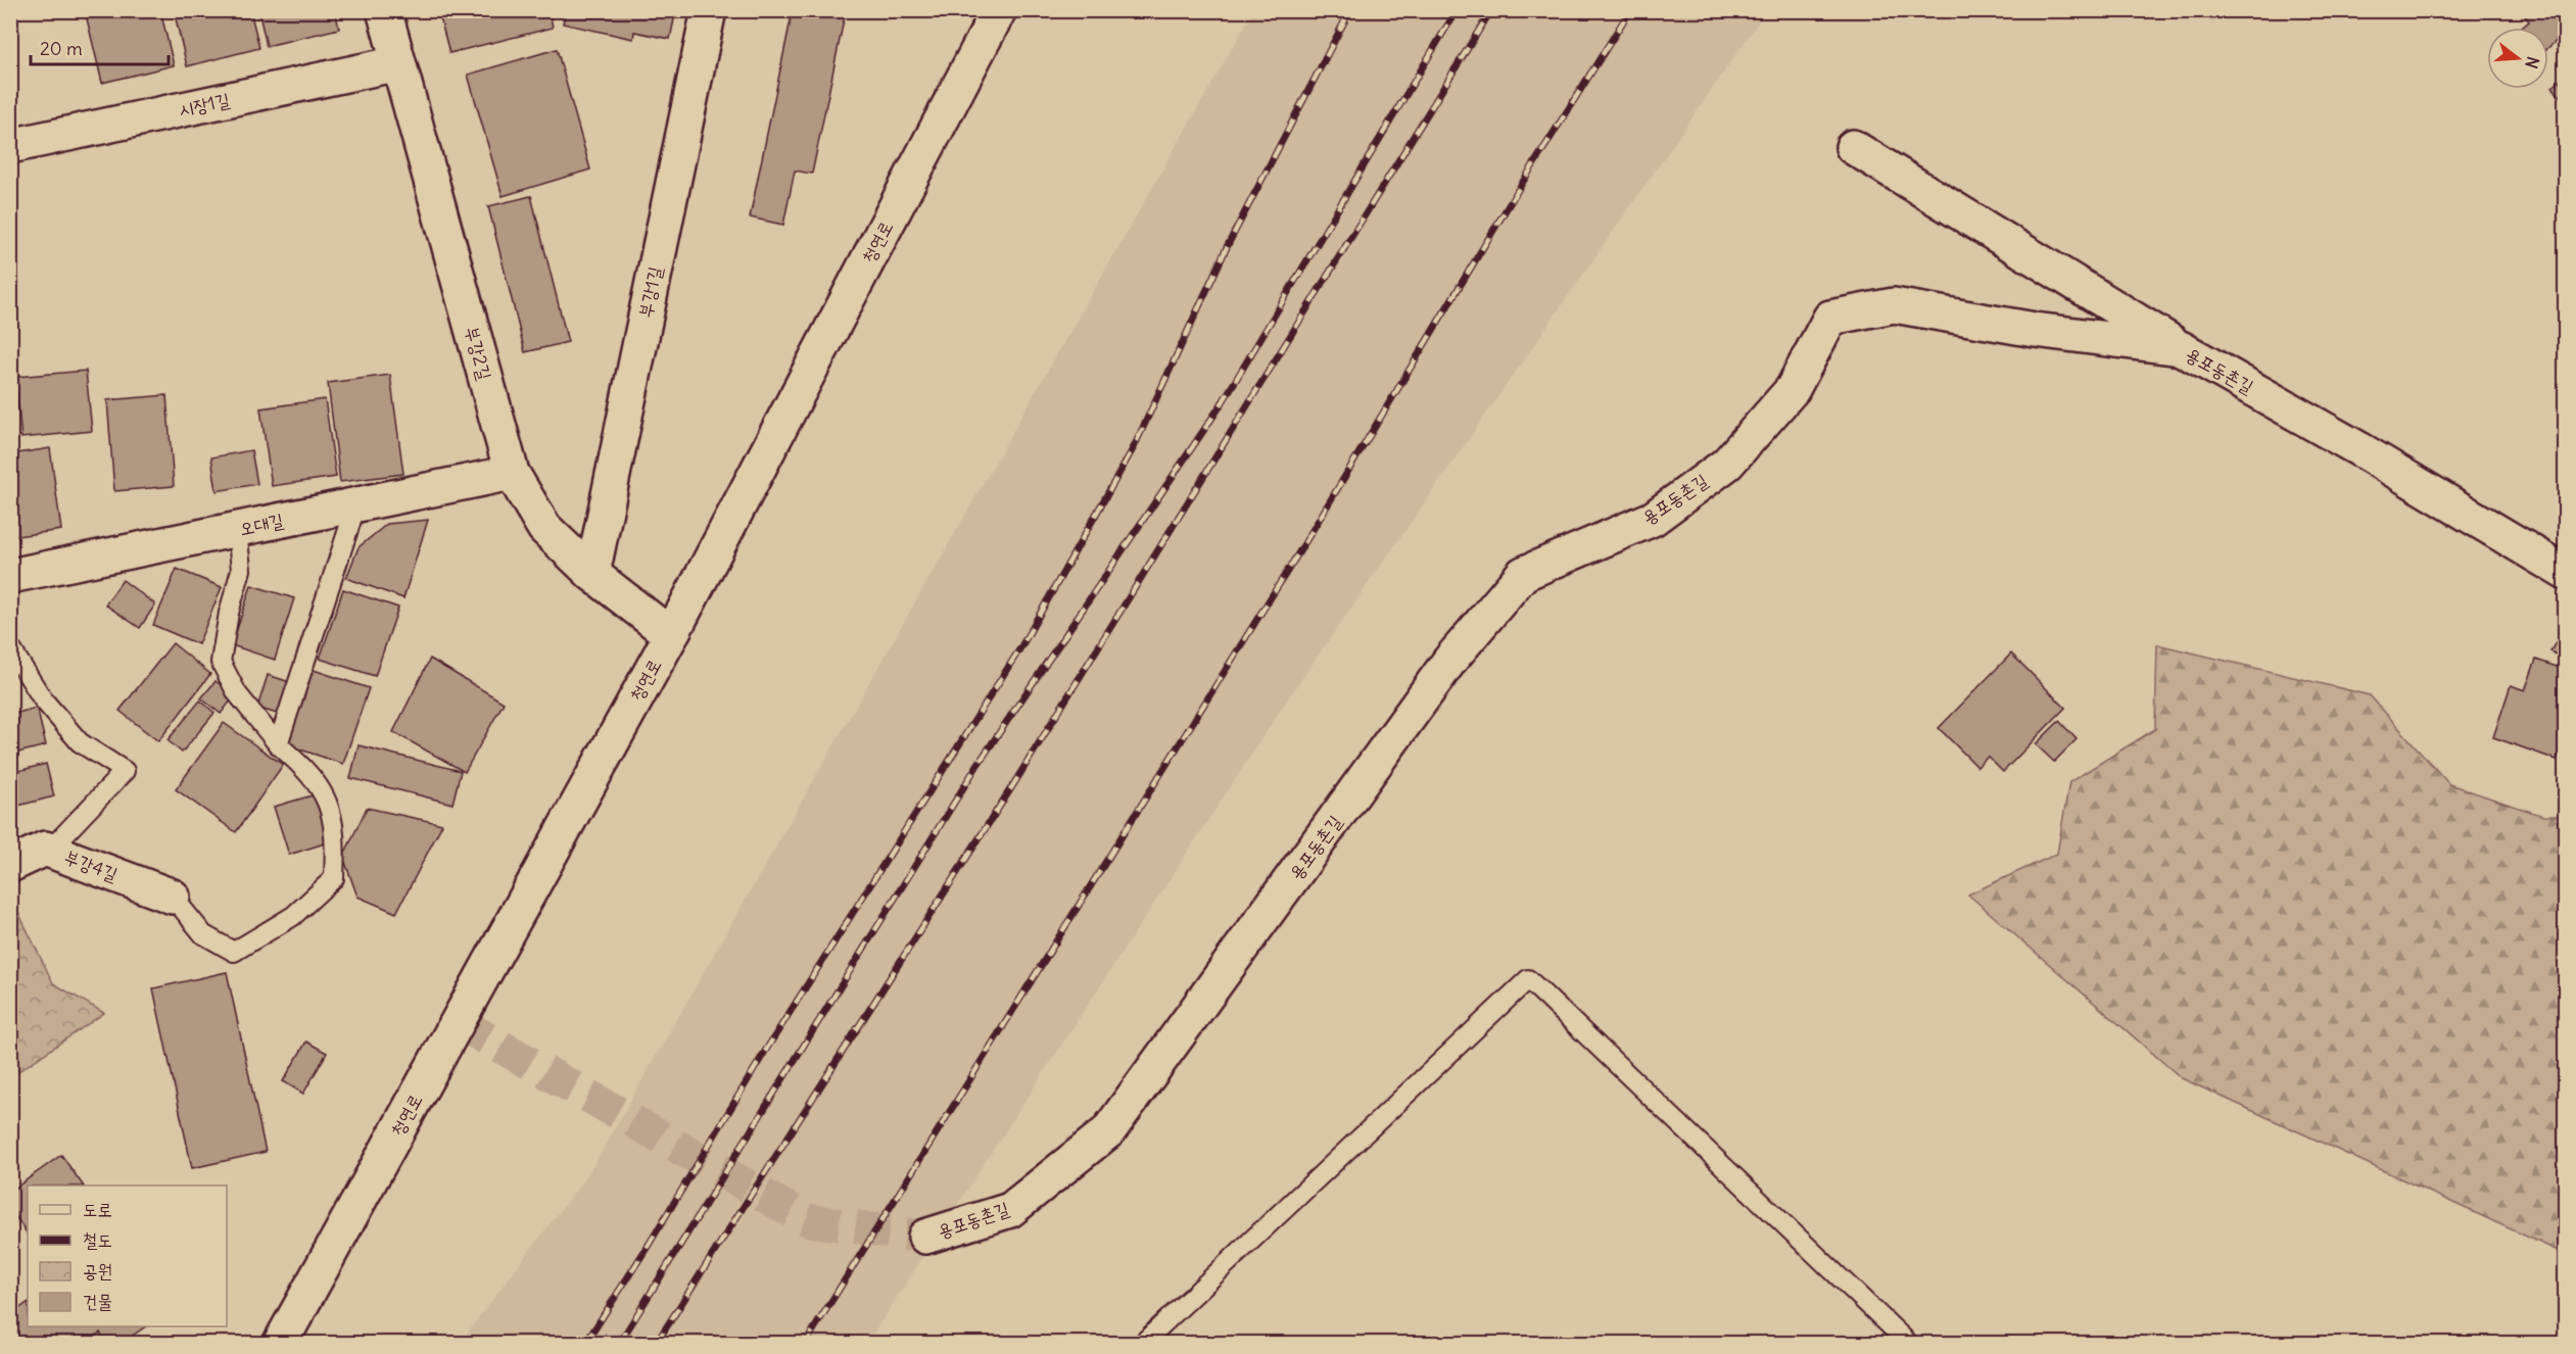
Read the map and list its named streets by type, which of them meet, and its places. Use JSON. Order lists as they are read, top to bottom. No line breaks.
{"streets":{"street":["시장1길","청연로","부강1길","부강2길","용포동촌길","오대길","부강4길"]},"crossings":[["시장1길","부강2길"],["청연로","부강2길"],["부강1길","부강2길"],["부강2길","오대길"]],"legend":["도로","철도","공원","건물"],"scale_bar":"20 m","north":"right"}
